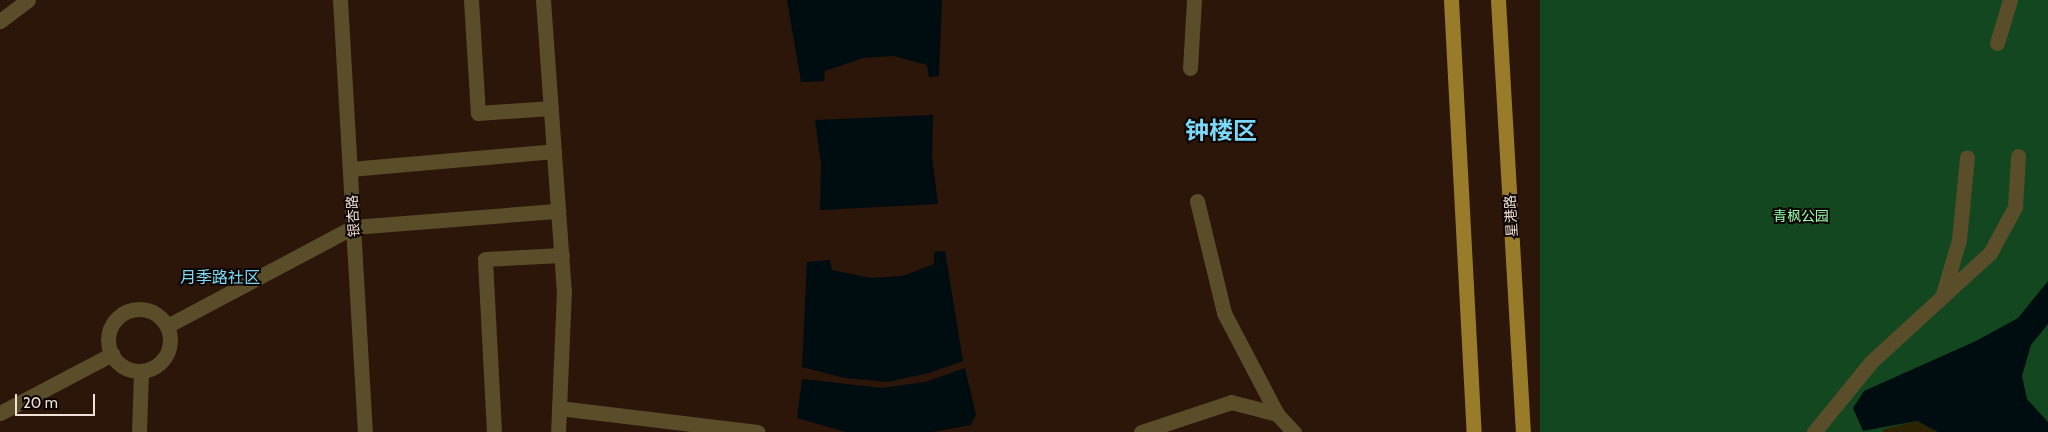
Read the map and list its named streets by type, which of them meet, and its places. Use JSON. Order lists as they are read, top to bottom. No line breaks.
{"streets":{"main road":["星港路"],"street":["银杏路"]},"districts":["钟楼区","月季路社区"],"parks":["青枫公园"],"scale_bar":"20 m"}
